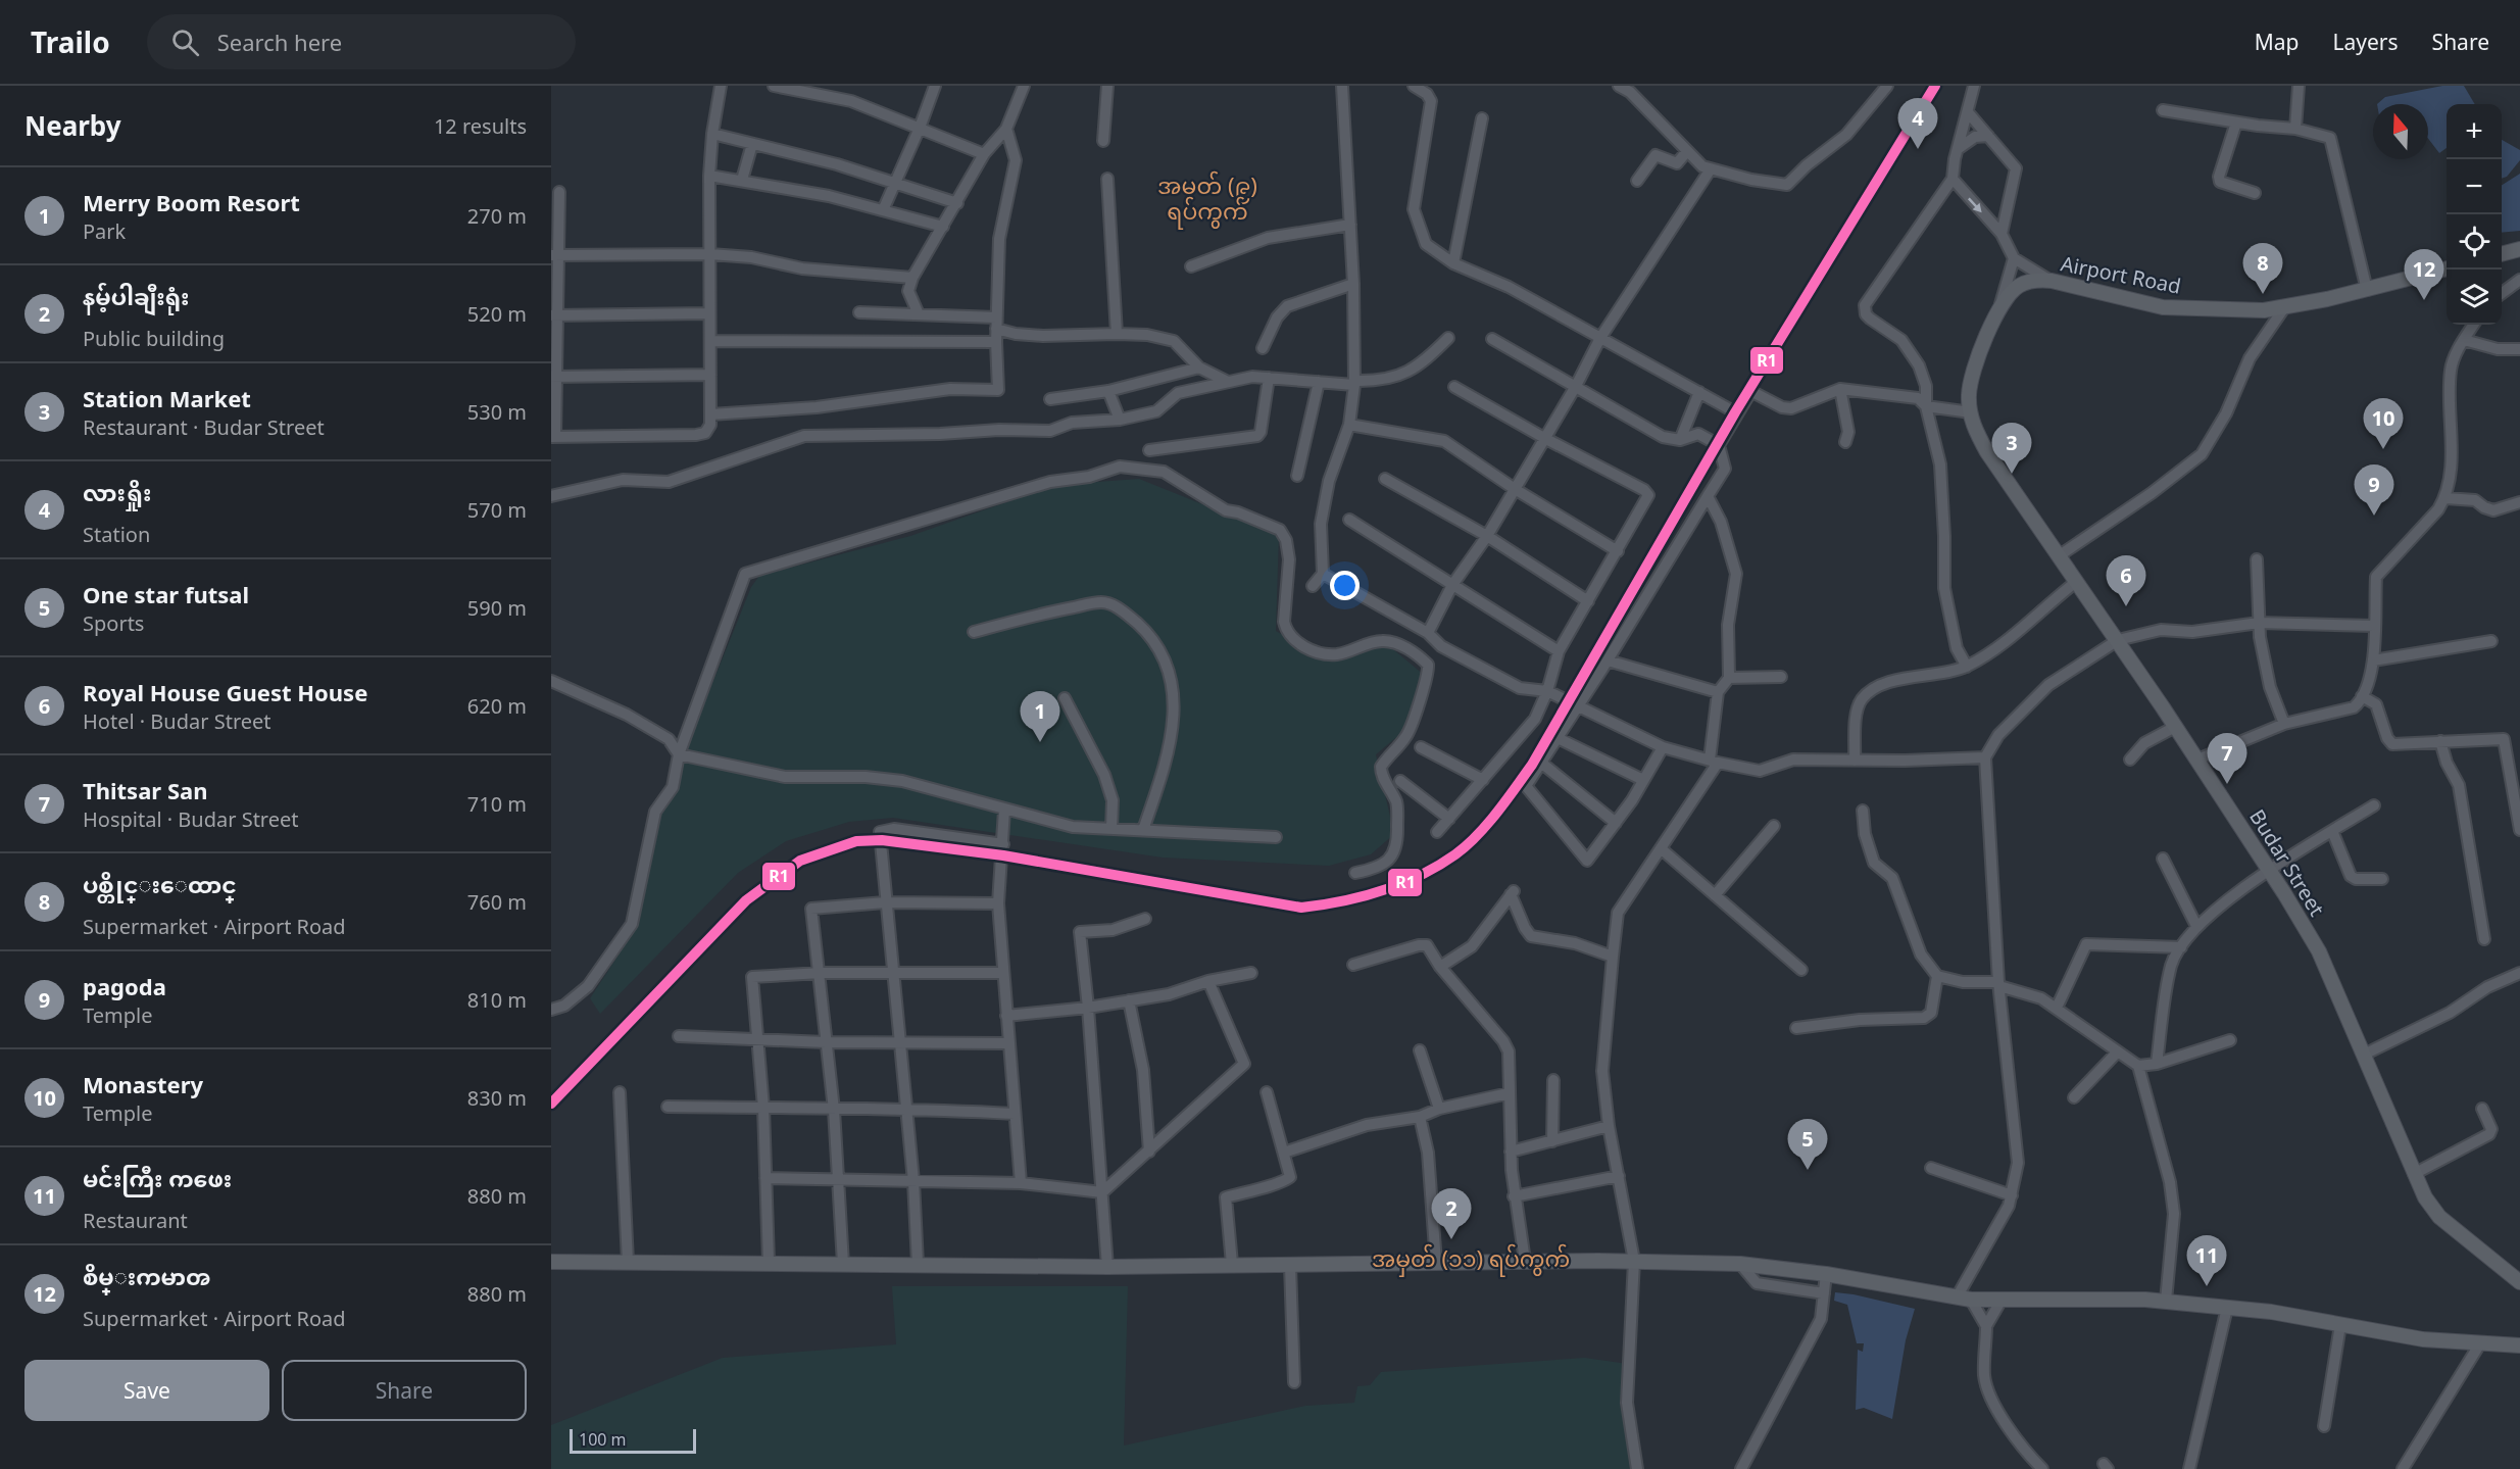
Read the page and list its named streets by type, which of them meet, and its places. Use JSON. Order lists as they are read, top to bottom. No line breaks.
{"streets":{"main road":["Airport Road","Budar Street"]},"crossings":[["Airport Road","Budar Street"]],"districts":["အမှတ် (၉) ရပ်ကွက်","အမှတ် (၁၁) ရပ်ကွက်"],"lines":["transit line R1"],"scale_bar":"100 m","north":"top","page":{"header":"Trailo","search":"Search here","nav":["Map","Layers","Share"],"heading":["Nearby","12 results"],"pins":["4","8","12","10","3","9","6","1","7","5","2","11"],"map_buttons":["+","−"],"list":[{"mark":"1","name":"Merry Boom Resort","note":"Park","value":"270 m"},{"mark":"2","name":"နမ့်ပါချီးရုံး","note":"Public building","value":"520 m"},{"mark":"3","name":"Station Market","note":"Restaurant · Budar Street","value":"530 m"},{"mark":"4","name":"လားရှိုး","note":"Station","value":"570 m"},{"mark":"5","name":"One star futsal","note":"Sports","value":"590 m"},{"mark":"6","name":"Royal House Guest House","note":"Hotel · Budar Street","value":"620 m"},{"mark":"7","name":"Thitsar San","note":"Hospital · Budar Street","value":"710 m"},{"mark":"8","name":"ပစ္တိုင္းေထာင္","note":"Supermarket · Airport Road","value":"760 m"},{"mark":"9","name":"pagoda","note":"Temple","value":"810 m"},{"mark":"10","name":"Monastery","note":"Temple","value":"830 m"},{"mark":"11","name":"မင်းကြီး ကဖေး","note":"Restaurant","value":"880 m"},{"mark":"12","name":"စိမ္းကမာၻ","note":"Supermarket · Airport Road","value":"880 m"}],"buttons":["Save","Share"],"scale":"100 m"}}
